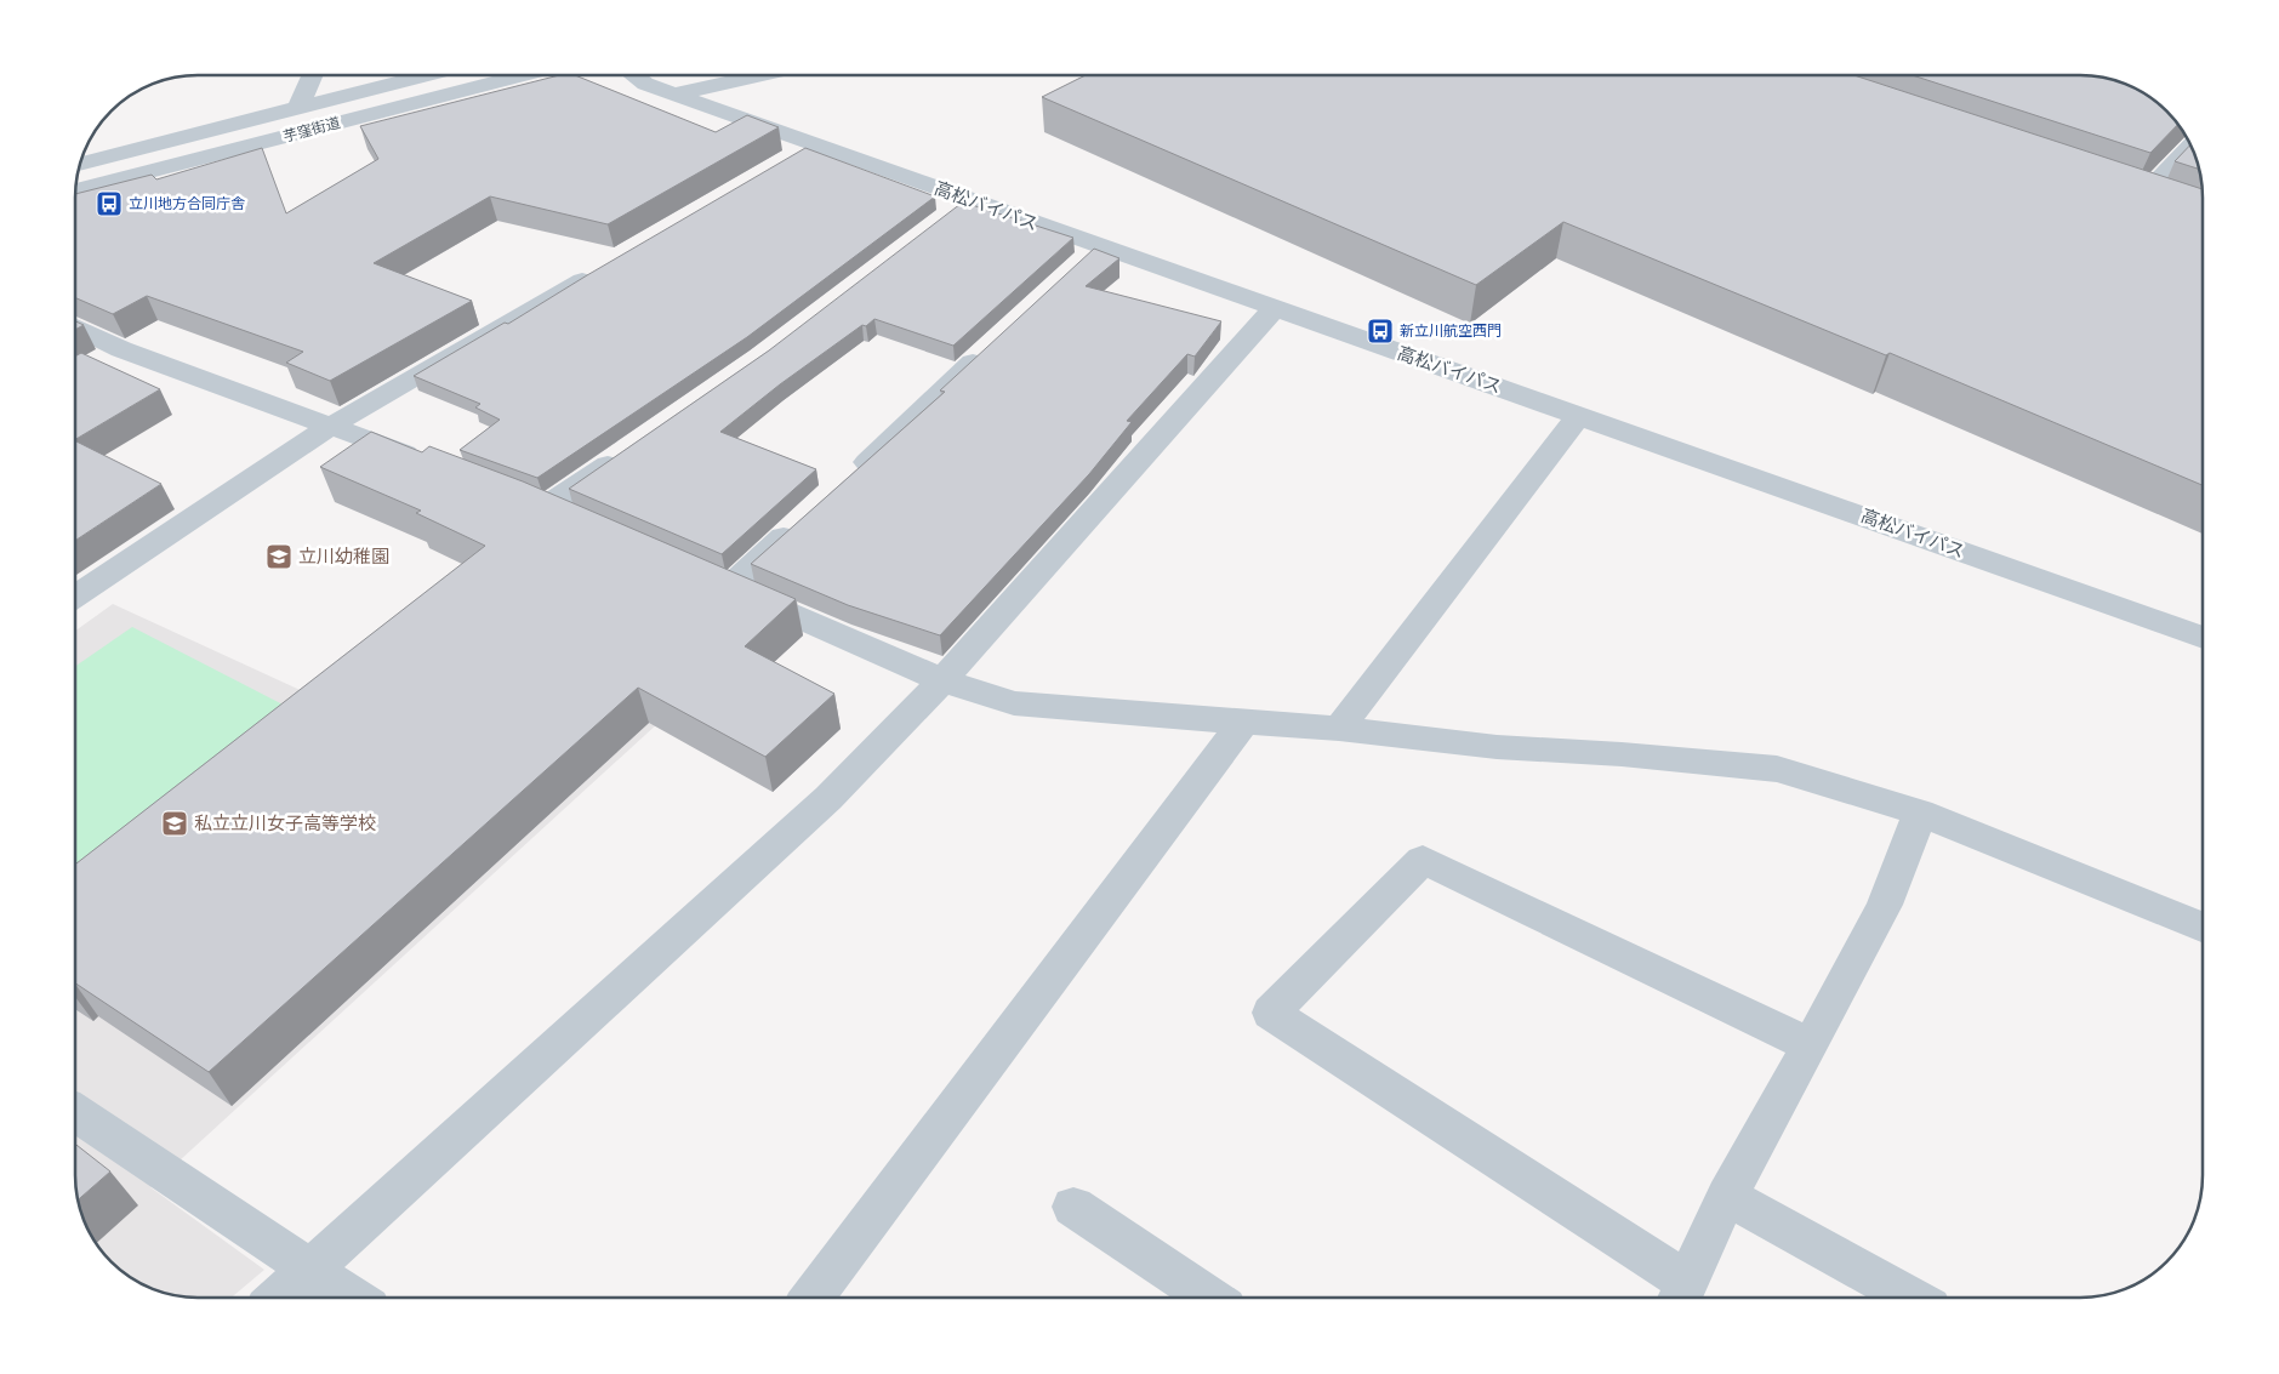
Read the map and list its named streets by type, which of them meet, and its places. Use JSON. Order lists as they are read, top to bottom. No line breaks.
{"streets":{"street":["芋窪街道","高松バイパス"]},"places":{"bus stop":["立川地方合同庁舎","新立川航空西門"],"school or university":["立川幼稚園","私立立川女子高等学校"]}}
